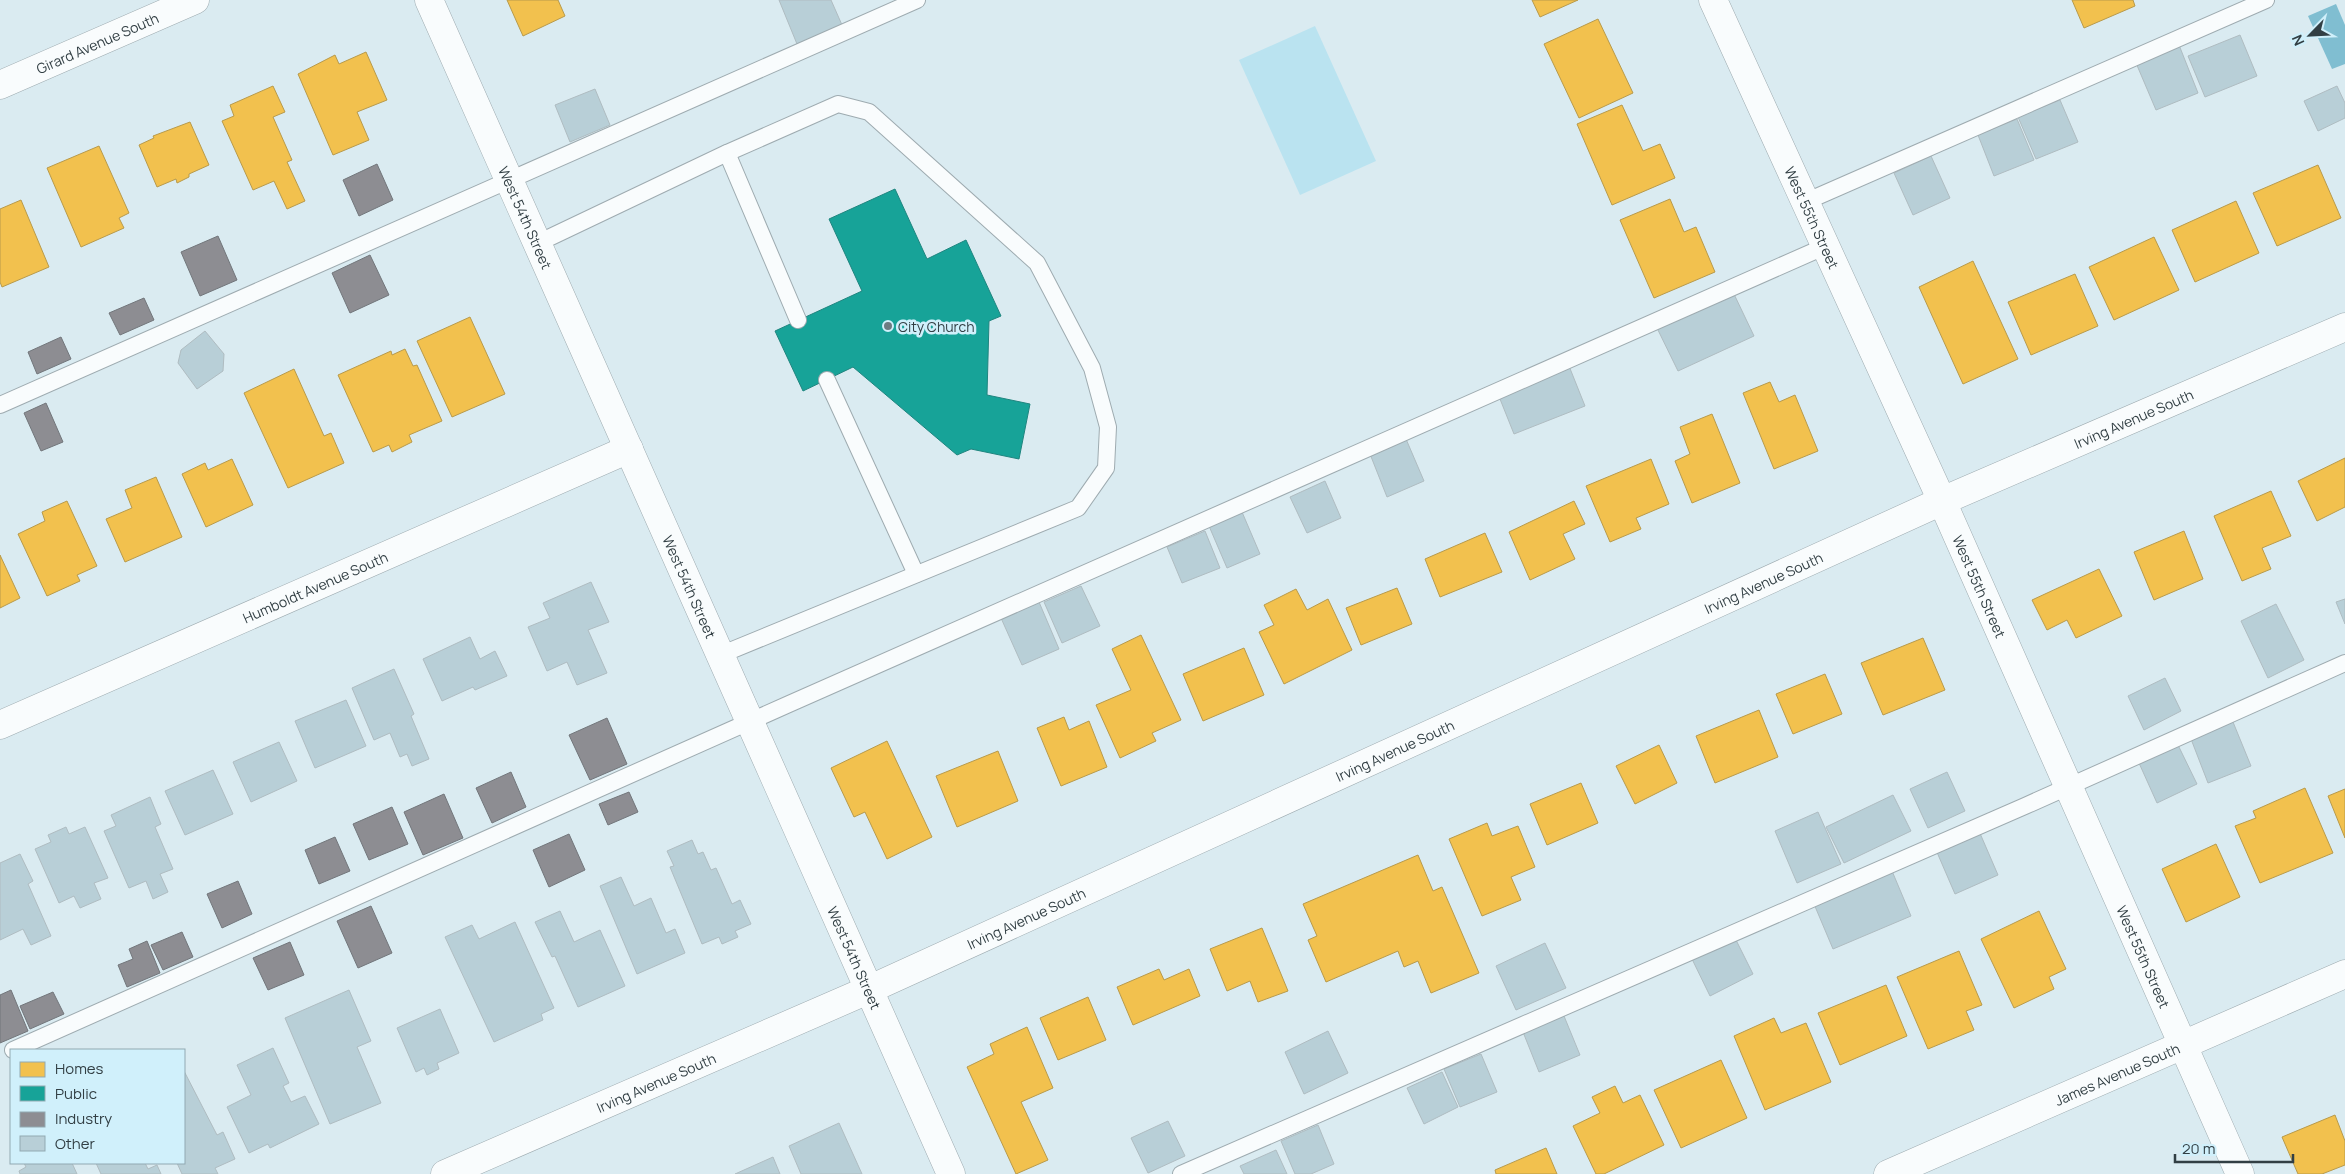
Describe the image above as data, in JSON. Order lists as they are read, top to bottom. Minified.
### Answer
{"streets":{"street":["Girard Avenue South","West 54th Street","West 55th Street","Irving Avenue South","Humboldt Avenue South","James Avenue South"]},"crossings":[["West 54th Street","Irving Avenue South"],["West 54th Street","Humboldt Avenue South"],["West 55th Street","Irving Avenue South"],["West 55th Street","James Avenue South"]],"places":["City Church"],"legend":["Homes","Public","Industry","Other"],"scale_bar":"20 m","north":"bottom left"}
